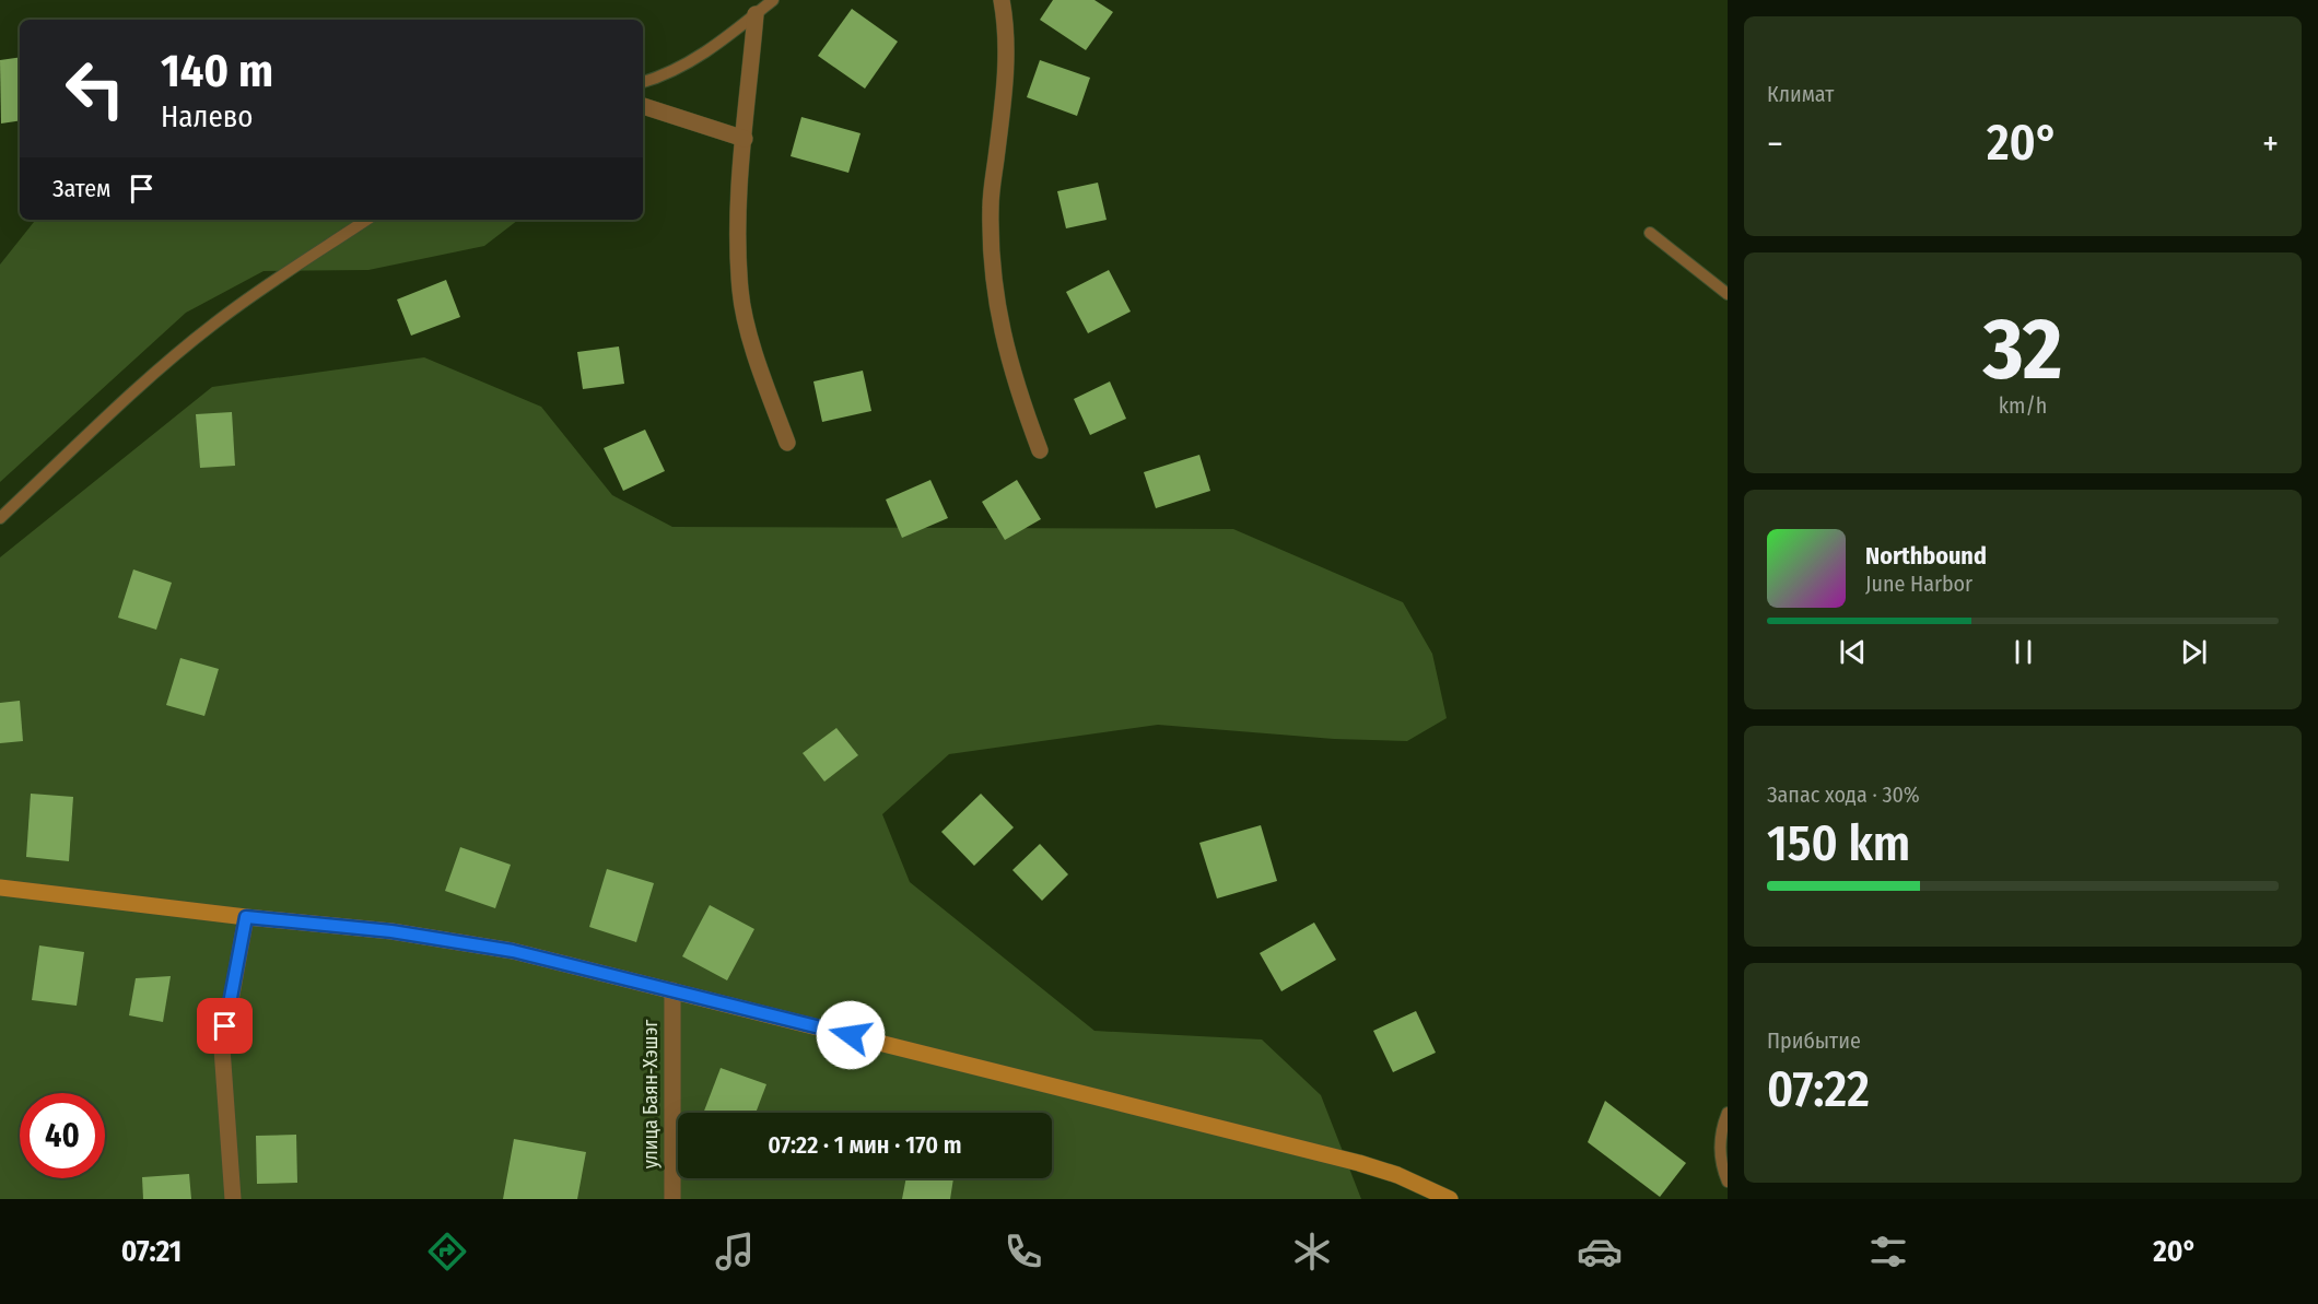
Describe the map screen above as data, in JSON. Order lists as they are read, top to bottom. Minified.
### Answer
{"streets":{"street":["улица Баян-Хэшэг"]},"page":{"tile":["Климат",["32","km/h"],["Запас хода · 30%","150 km"],["Прибытие","07:22"]],"turn":["140 m","Налево"],"heat":["−","20°","+"],"then":"Затем","song":["Northbound","June Harbor"],"limit":"40","trip":"07:22 · 1 мин · 170 m","tabs":["07:21","20°"]}}
